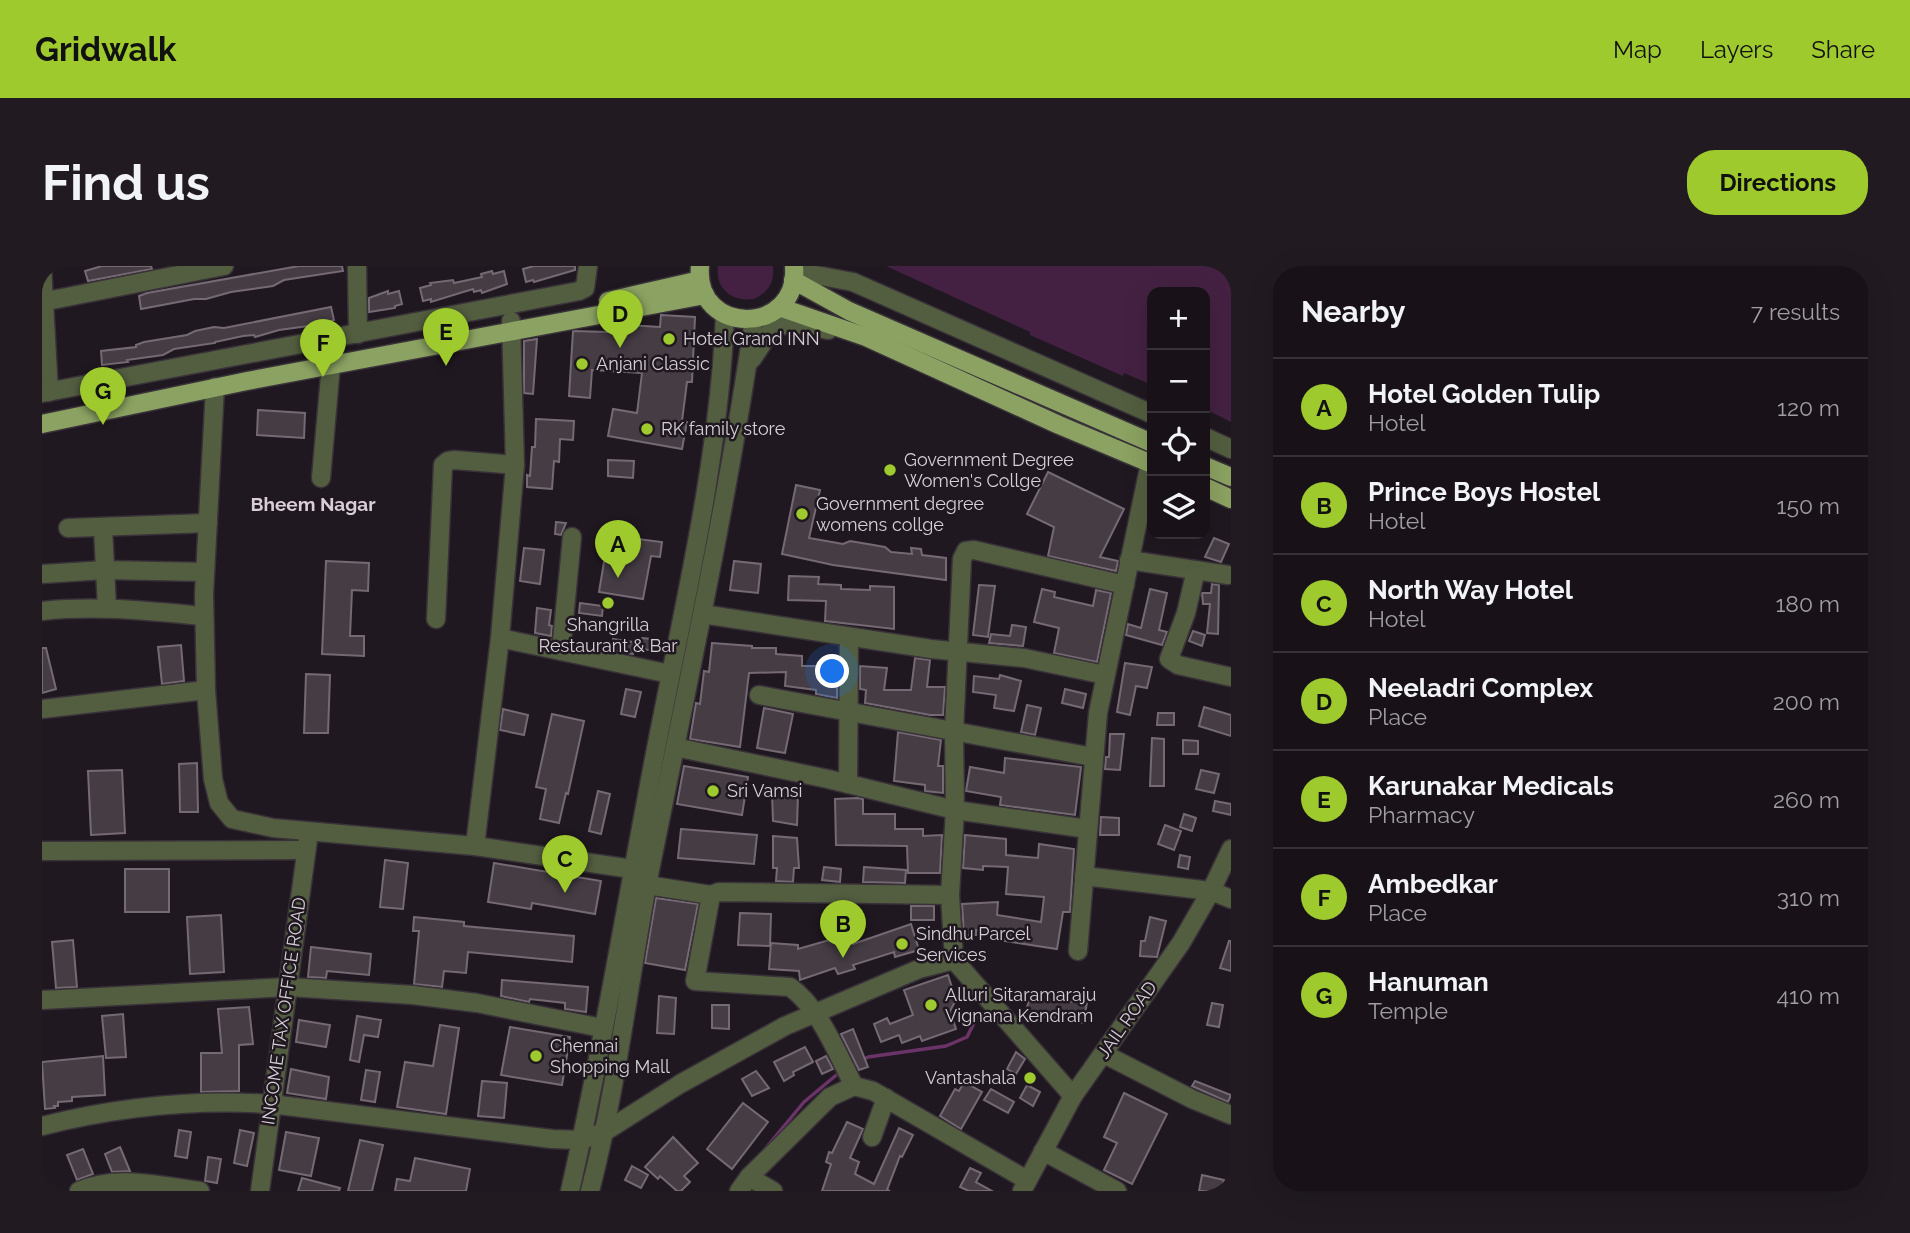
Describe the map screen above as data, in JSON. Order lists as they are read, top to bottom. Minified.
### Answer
{"streets":{"street":["INCOME TAX OFFICE ROAD","JAIL ROAD"]},"districts":["Bheem Nagar"],"places":["Hotel Grand INN","Anjani Classic","RK family store","Government Degree Women's Collge","Government degree womens collge","Shangrilla Restaurant & Bar","Sri Vamsi","Sindhu Parcel Services","Alluri Sitaramaraju Vignana Kendram","Chennai Shopping Mall","Vantashala"],"page":{"header":"Gridwalk","nav":["Map","Layers","Share"],"buttons":"Directions","title":"Find us","heading":["Nearby","7 results"],"map_buttons":["+","−"],"pins":["D","E","F","G","A","C","B"],"list":[{"mark":"A","name":"Hotel Golden Tulip","note":"Hotel","value":"120 m"},{"mark":"B","name":"Prince Boys Hostel","note":"Hotel","value":"150 m"},{"mark":"C","name":"North Way Hotel","note":"Hotel","value":"180 m"},{"mark":"D","name":"Neeladri Complex","note":"Place","value":"200 m"},{"mark":"E","name":"Karunakar Medicals","note":"Pharmacy","value":"260 m"},{"mark":"F","name":"Ambedkar","note":"Place","value":"310 m"},{"mark":"G","name":"Hanuman","note":"Temple","value":"410 m"}]}}
